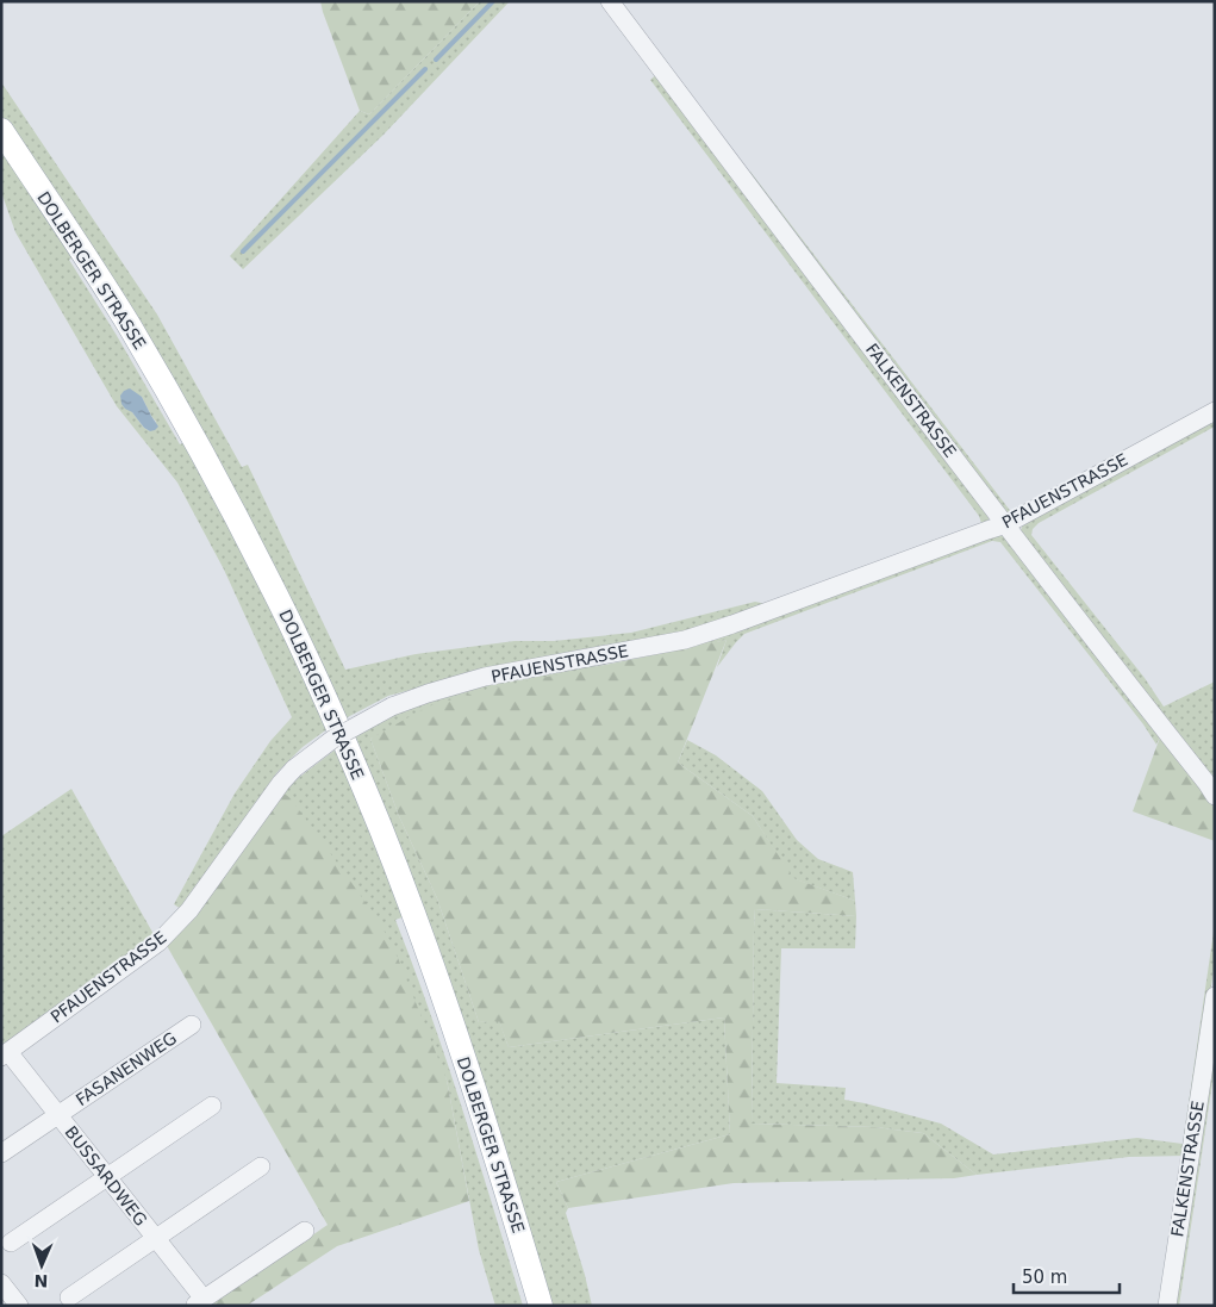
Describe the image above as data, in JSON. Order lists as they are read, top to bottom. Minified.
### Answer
{"streets":{"main road":["DOLBERGER STRASSE"],"street":["FALKENSTRASSE","PFAUENSTRASSE","FASANENWEG","BUSSARDWEG"]},"crossings":[["FALKENSTRASSE","PFAUENSTRASSE"],["PFAUENSTRASSE","BUSSARDWEG"],["FASANENWEG","BUSSARDWEG"]],"scale_bar":"50 m","north":"bottom"}
